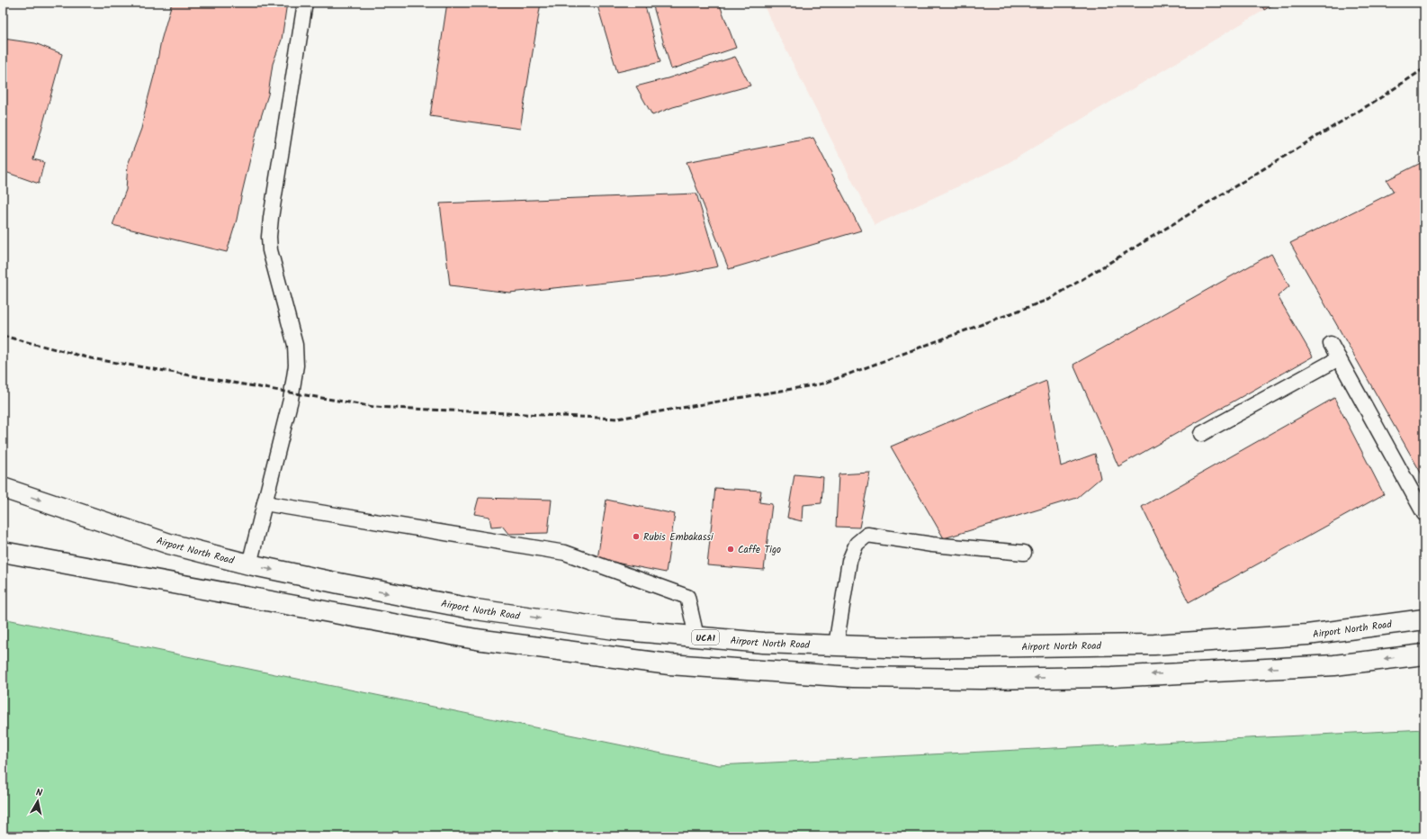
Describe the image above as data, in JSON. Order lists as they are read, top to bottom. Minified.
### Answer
{"streets":{"main road":["Airport North Road","UCA1"]},"places":["Rubis Embakassi","Caffe Tigo"],"north":"top"}
